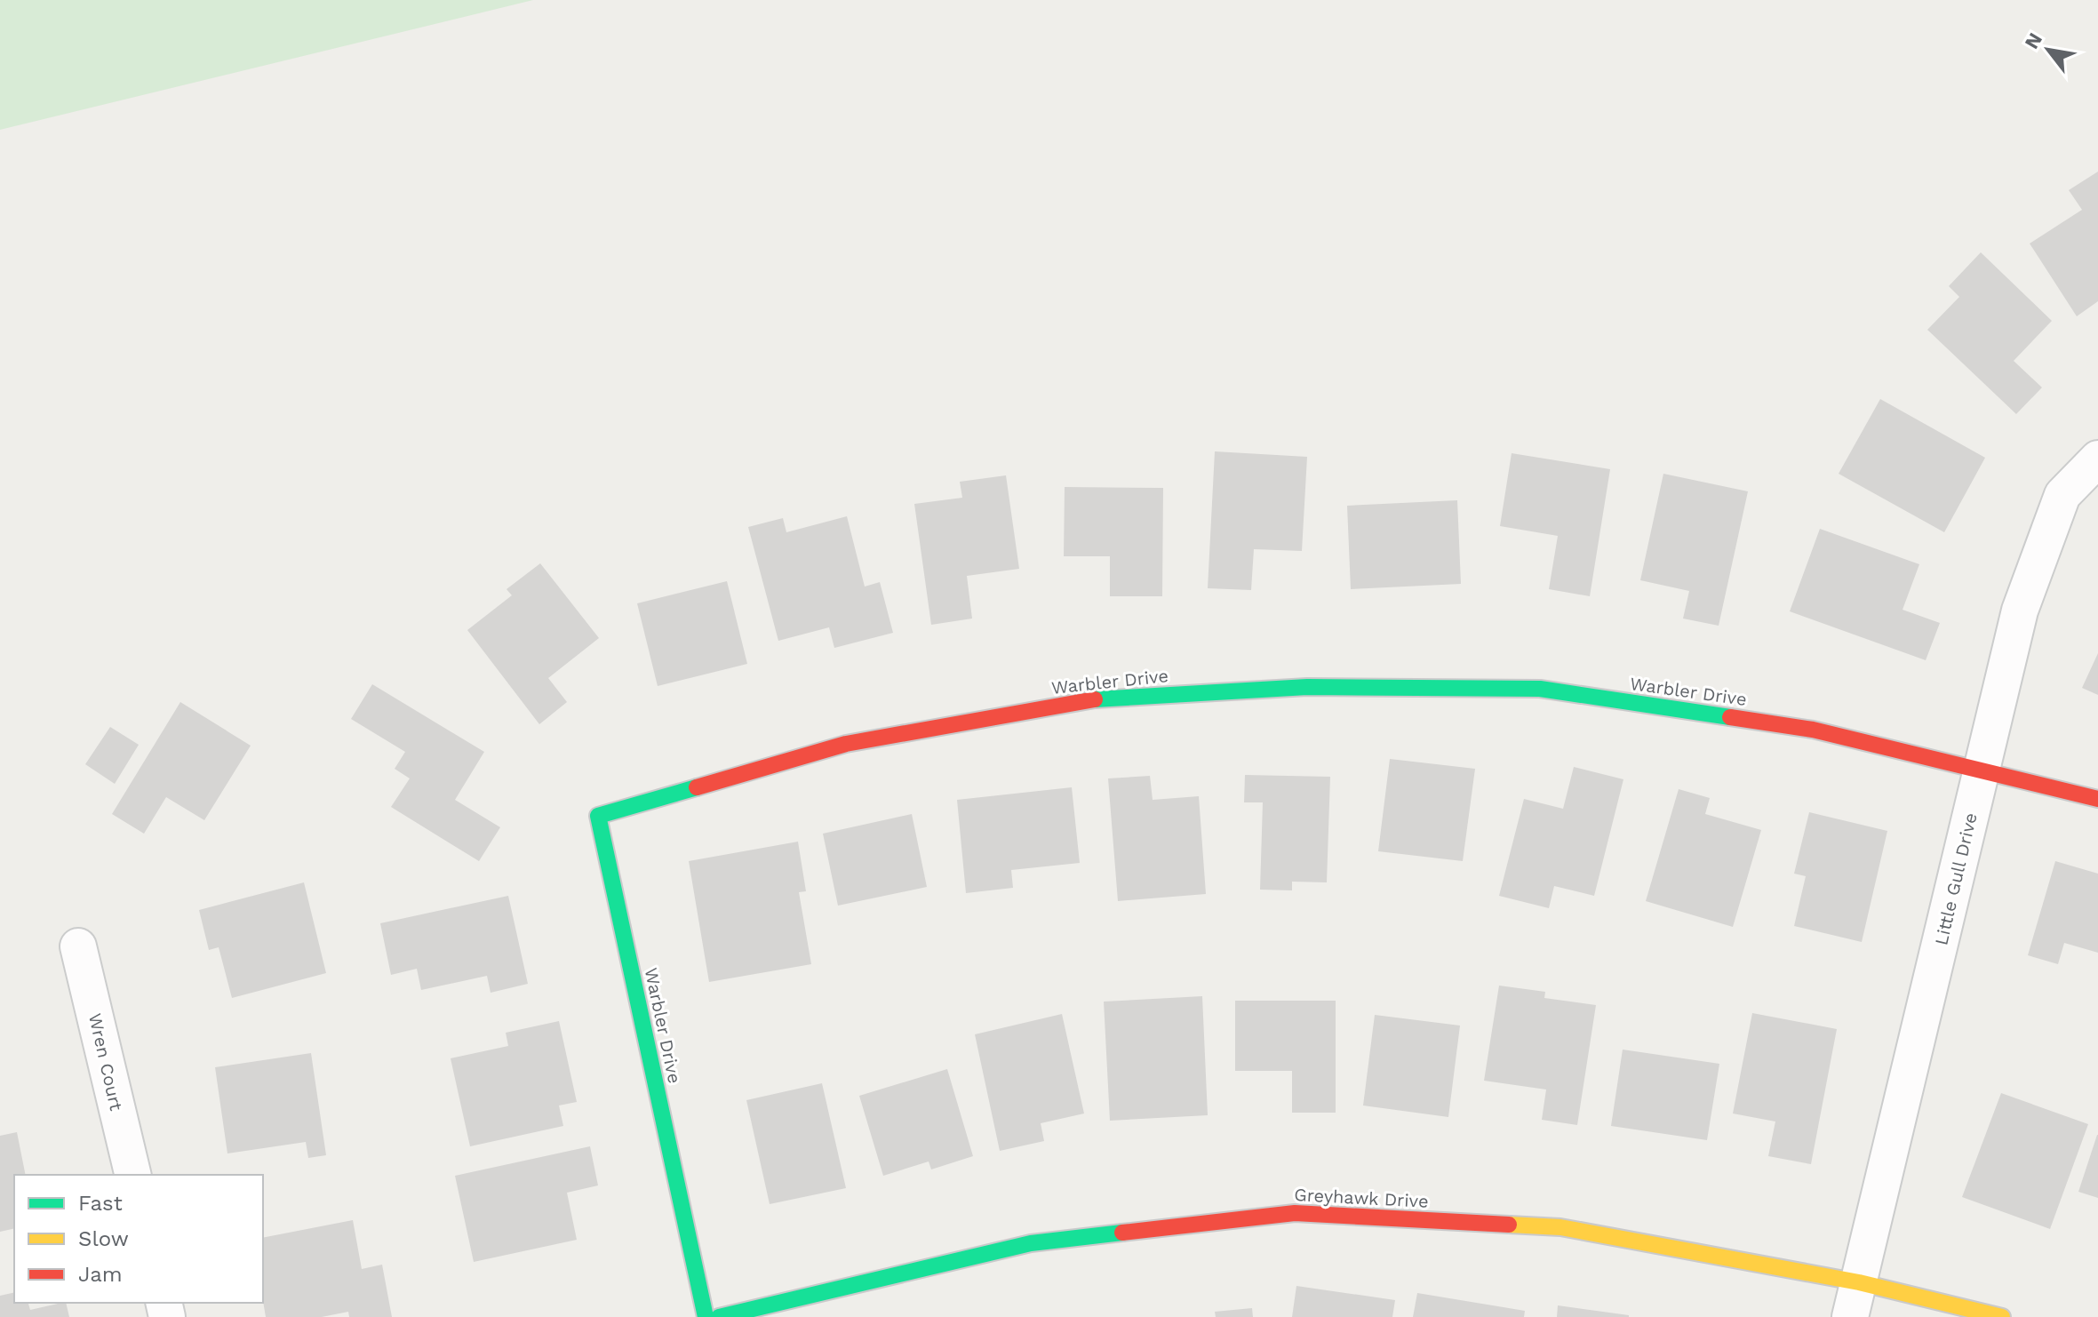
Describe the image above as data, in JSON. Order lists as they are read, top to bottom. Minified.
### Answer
{"streets":{"street":["Warbler Drive","Little Gull Drive","Wren Court","Greyhawk Drive"]},"crossings":[["Warbler Drive","Little Gull Drive"],["Little Gull Drive","Greyhawk Drive"]],"legend":["Fast","Slow","Jam"],"north":"top left"}
